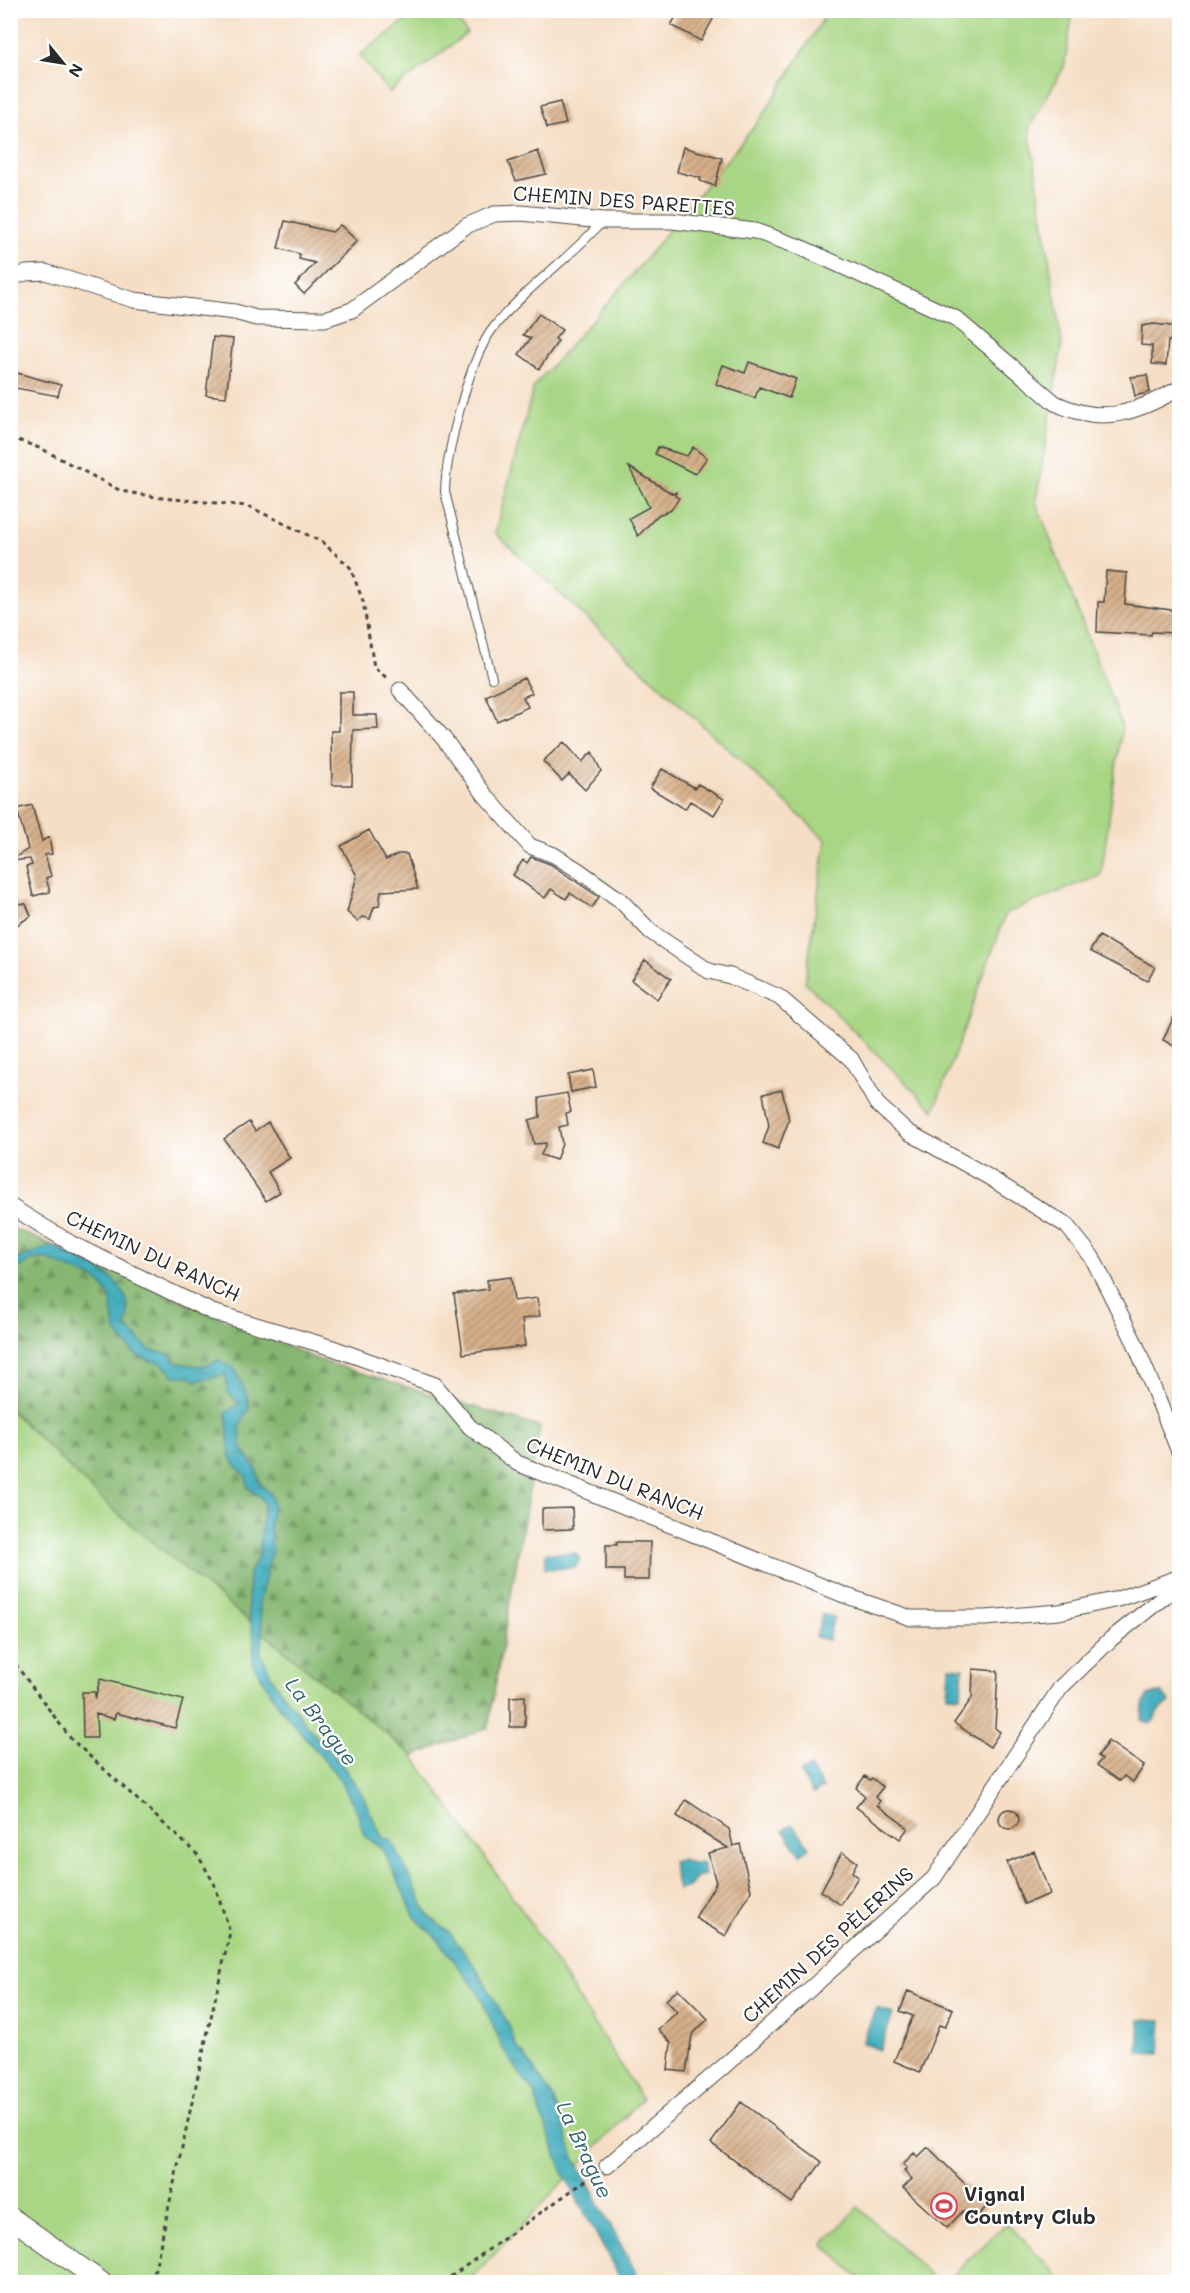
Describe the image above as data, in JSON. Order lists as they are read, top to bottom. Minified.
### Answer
{"streets":{"street":["CHEMIN DES PARETTES","CHEMIN DU RANCH","CHEMIN DES PÈLERINS"]},"crossings":[["CHEMIN DU RANCH","CHEMIN DES PÈLERINS"]],"water":["La Brague"],"places":{"sports":["Vignal Country Club"]},"north":"bottom right"}
